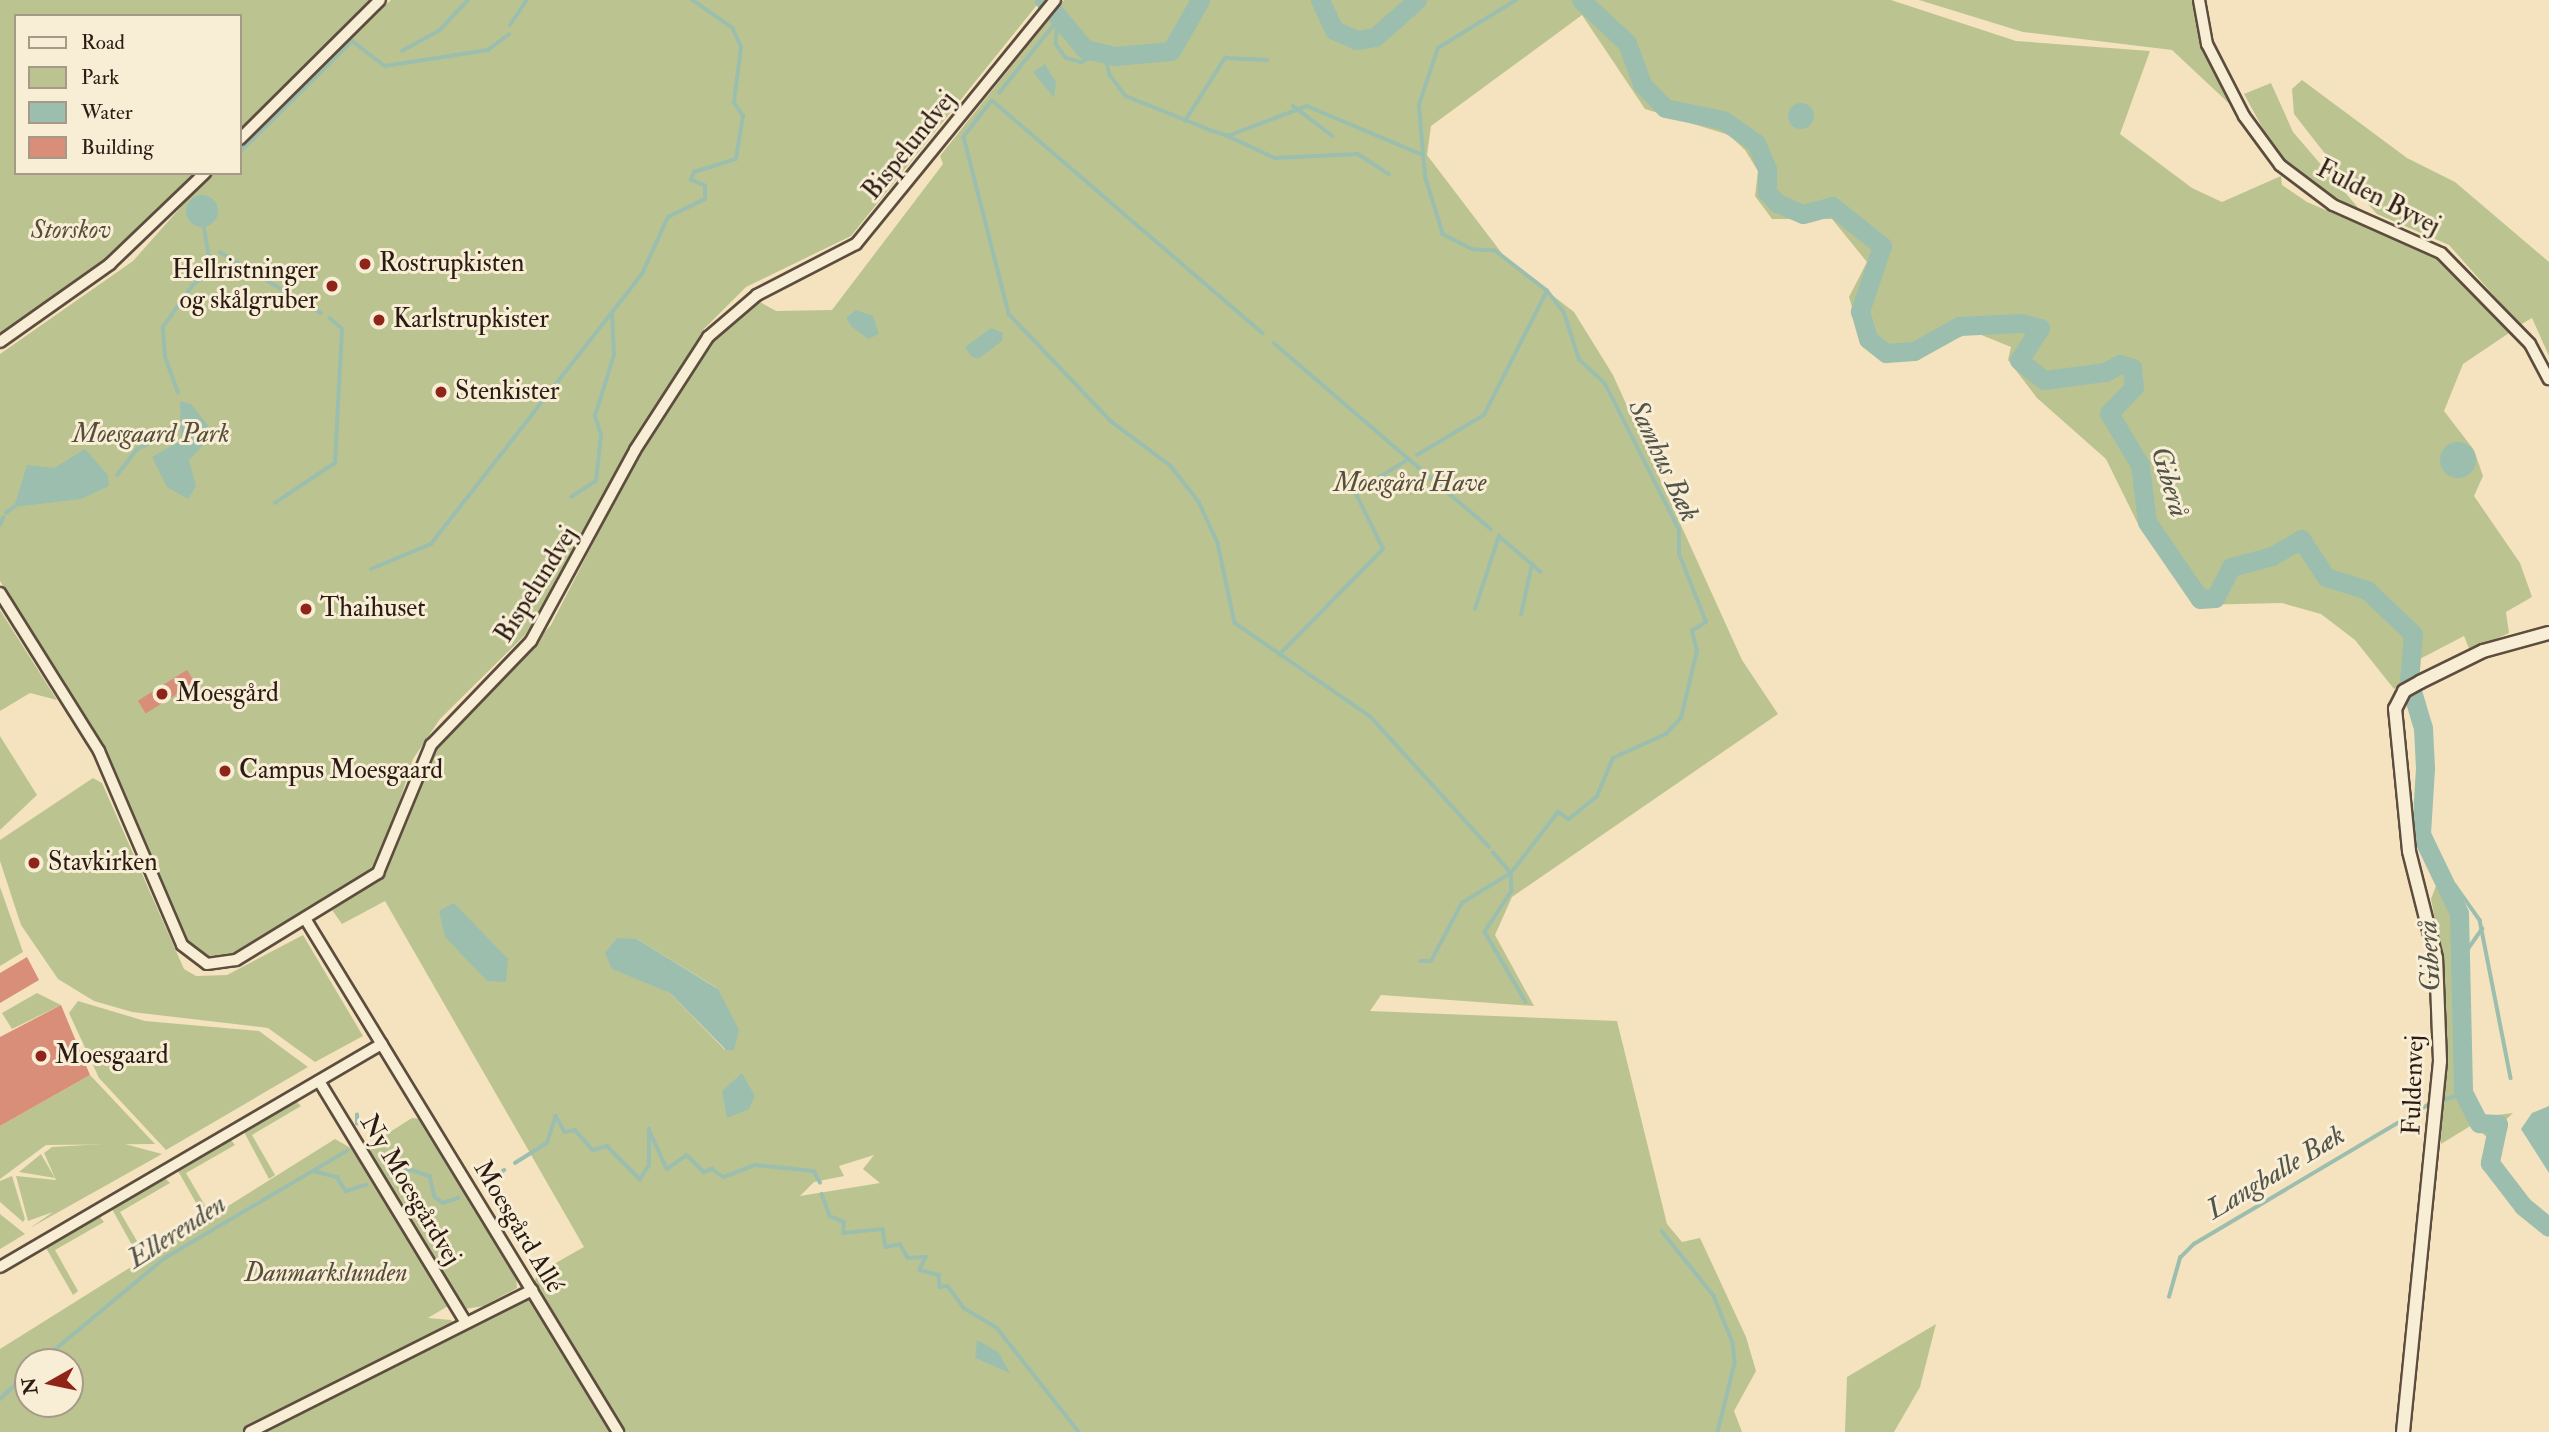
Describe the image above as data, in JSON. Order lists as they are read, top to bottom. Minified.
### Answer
{"streets":{"street":["Bispelundvej","Fulden Byvej","Fuldenvej","Ny Moesgårdvej","Moesgård Allé"]},"crossings":[["Bispelundvej","Moesgård Allé"]],"water":["Samhus Bæk","Giberå","Langballe Bæk","Ellerenden"],"parks":["Storskov","Moesgaard Park","Moesgård Have","Danmarkslunden"],"places":["Rostrupkisten","Hellristninger og skålgruber","Karlstrupkister","Stenkister","Thaihuset","Moesgård","Campus Moesgaard","Stavkirken","Moesgaard"],"legend":["Road","Park","Water","Building"],"north":"left"}
